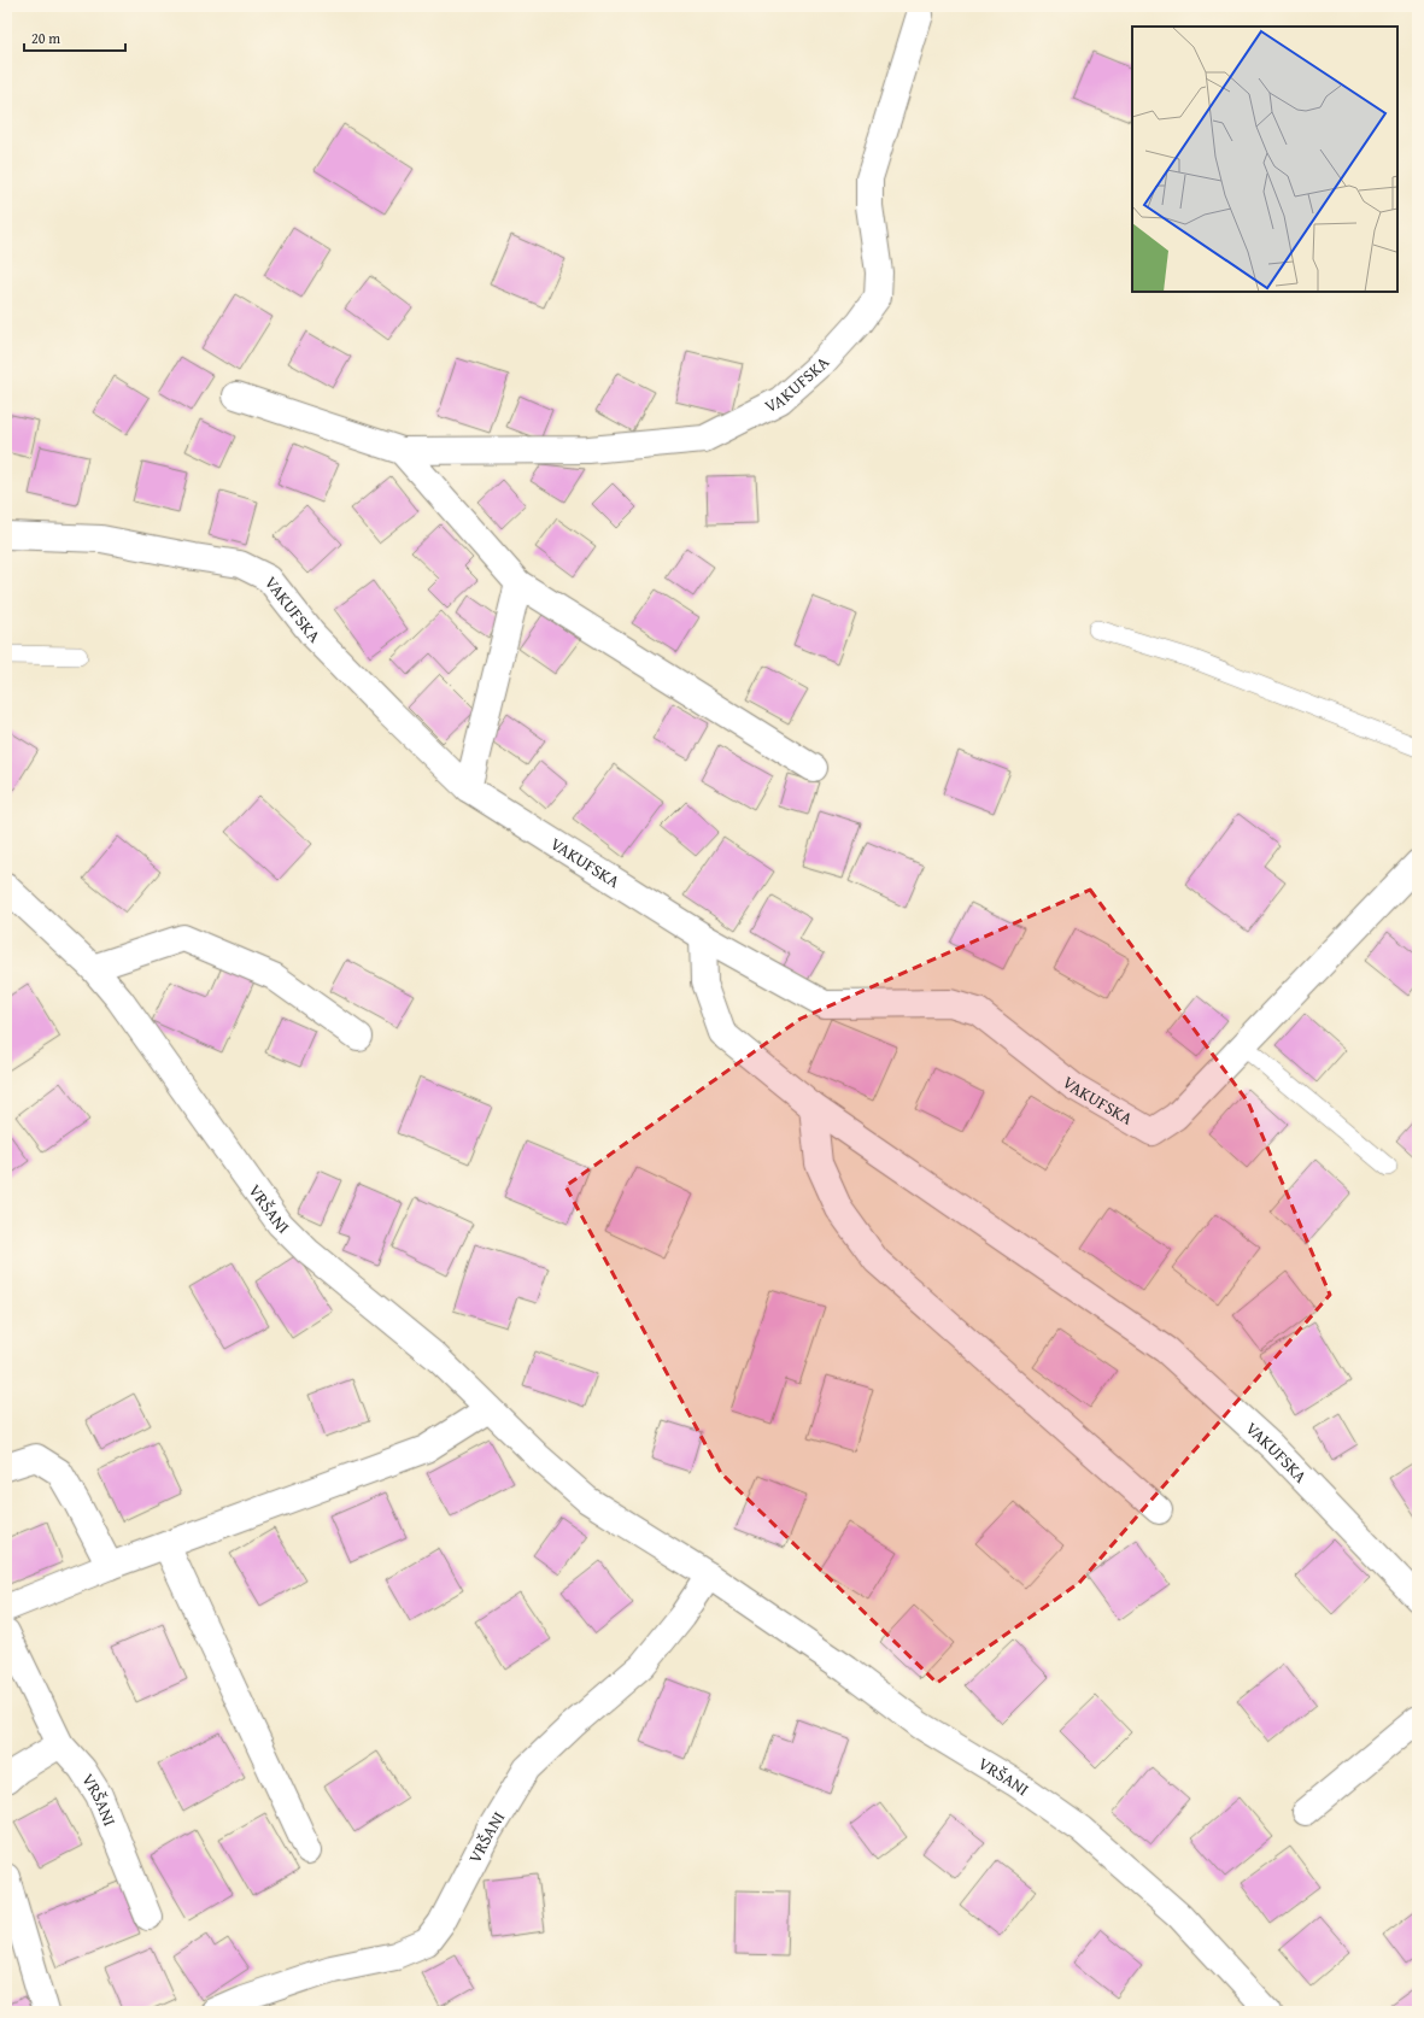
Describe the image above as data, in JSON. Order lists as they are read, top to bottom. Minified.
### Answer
{"streets":{"street":["VAKUFSKA","VRŠANI"]},"scale_bar":"20 m"}
